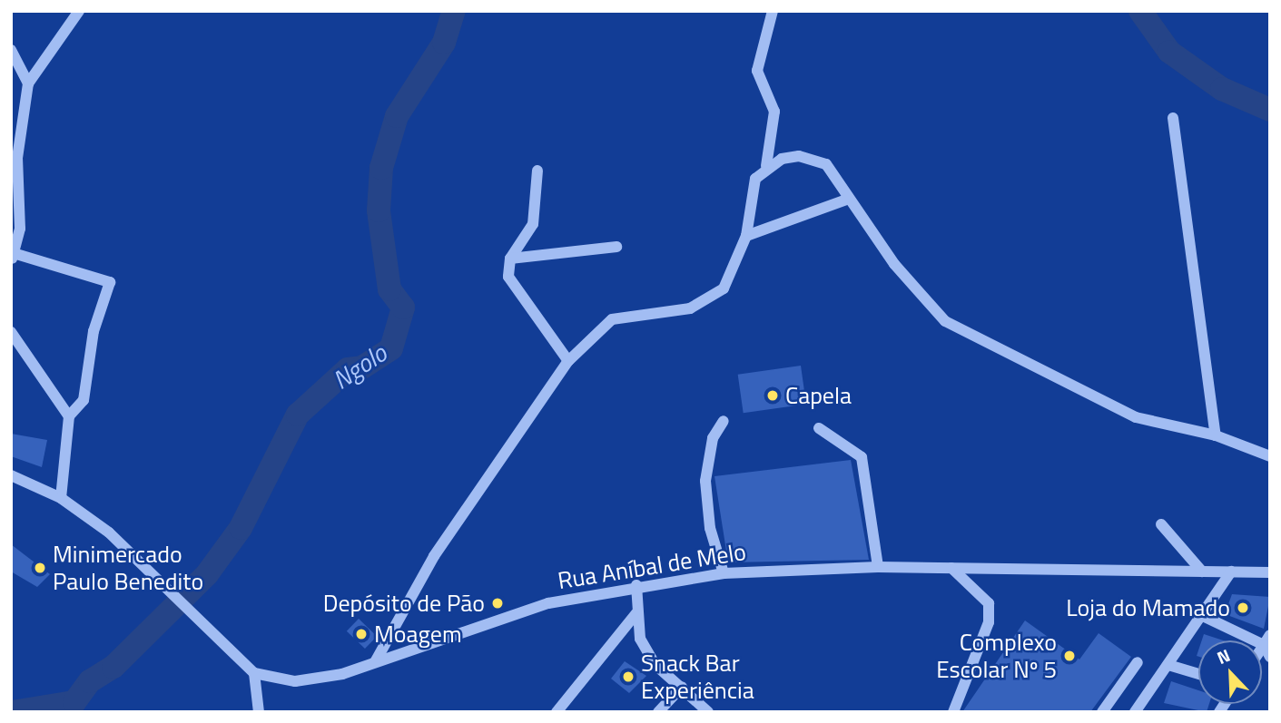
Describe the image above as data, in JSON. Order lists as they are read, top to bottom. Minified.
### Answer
{"streets":{"street":["Rua Aníbal de Melo"]},"water":["Ngolo"],"places":["Capela","Minimercado Paulo Benedito","Depósito de Pão","Loja do Mamado","Moagem","Complexo Escolar Nº 5","Snack Bar Experiência"],"north":"top left"}
